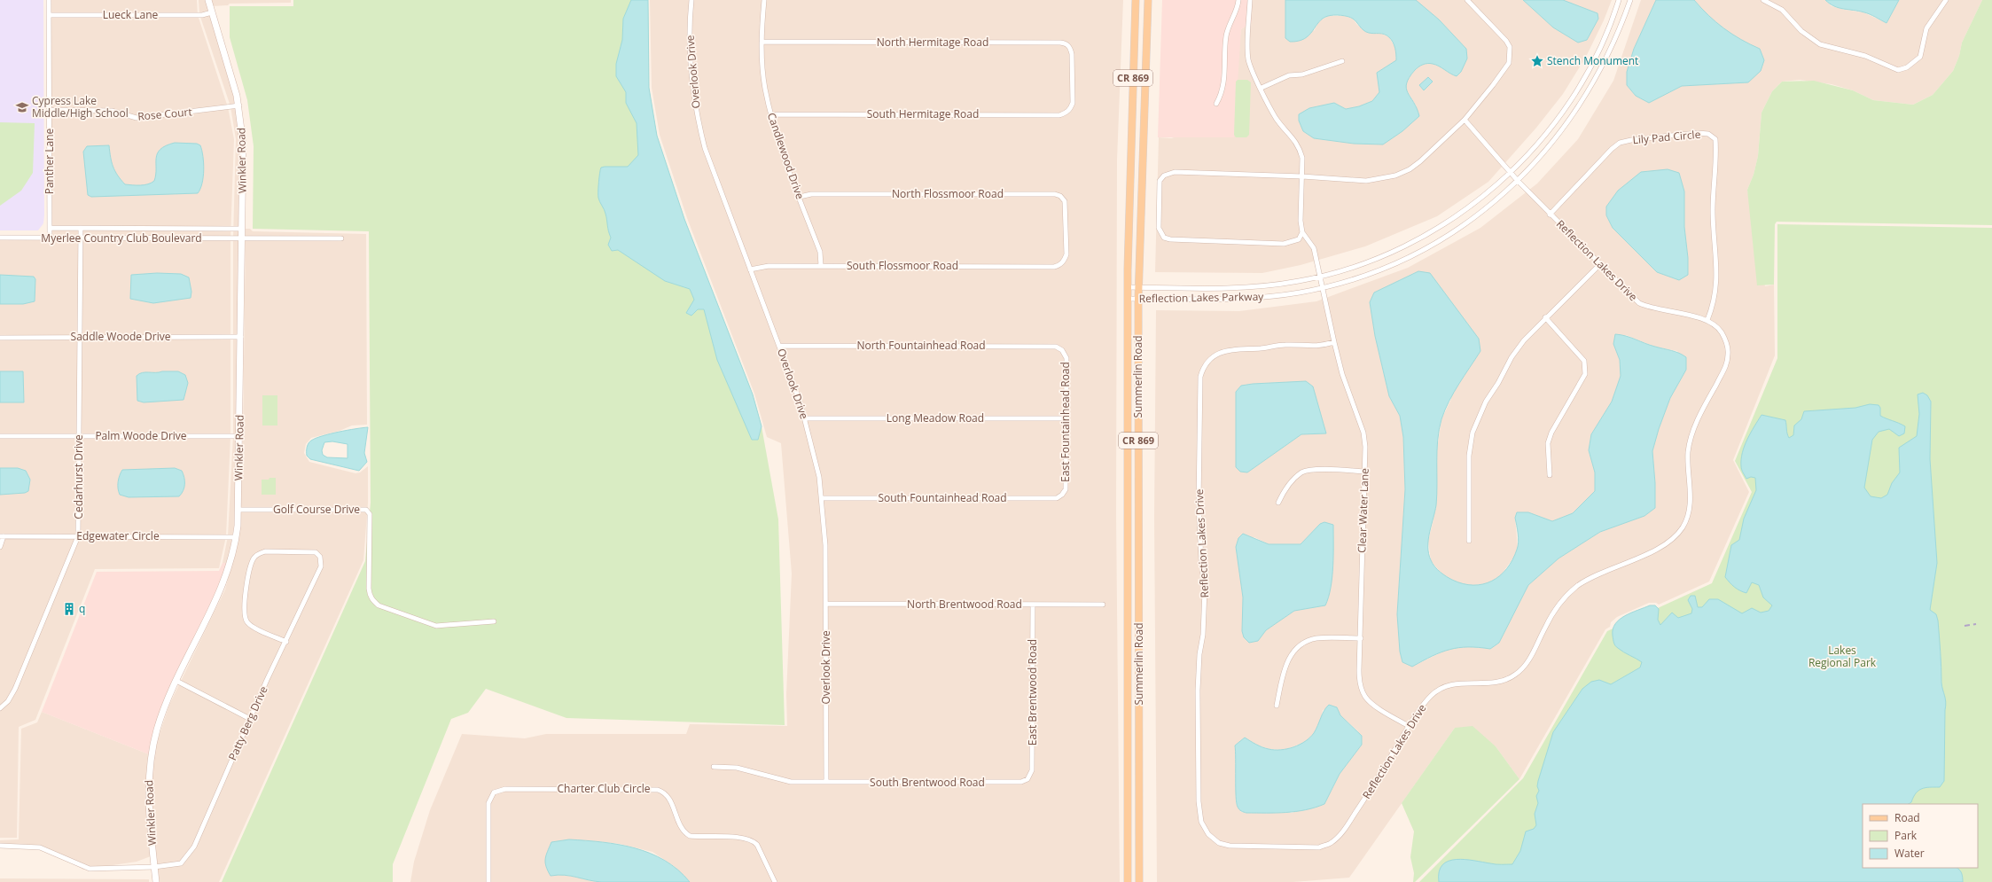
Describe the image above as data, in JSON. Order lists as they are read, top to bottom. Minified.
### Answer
{"streets":{"main road":["CR 869","Summerlin Road"],"street":["Lueck Lane","North Hermitage Road","Overlook Drive","Rose Court","South Hermitage Road","Lily Pad Circle","Candlewood Drive","Winkler Road","Panther Lane","North Flossmoor Road","Myerlee Country Club Boulevard","Reflection Lakes Drive","South Flossmoor Road","Reflection Lakes Parkway","Saddle Woode Drive","North Fountainhead Road","Long Meadow Road","East Fountainhead Road","Palm Woode Drive","Cedarhurst Drive","South Fountainhead Road","Golf Course Drive","Clear Water Lane","Edgewater Circle","North Brentwood Road","East Brentwood Road","Patty Berg Drive","South Brentwood Road","Charter Club Circle"]},"crossings":[["Lueck Lane","Winkler Road"],["Lueck Lane","Panther Lane"],["North Hermitage Road","South Hermitage Road"],["North Hermitage Road","Candlewood Drive"],["Overlook Drive","South Flossmoor Road"],["Overlook Drive","North Fountainhead Road"],["Overlook Drive","Long Meadow Road"],["Overlook Drive","South Fountainhead Road"],["Overlook Drive","North Brentwood Road"],["Overlook Drive","South Brentwood Road"],["Rose Court","Winkler Road"],["Rose Court","Panther Lane"],["South Hermitage Road","Candlewood Drive"],["Lily Pad Circle","Reflection Lakes Drive"],["Candlewood Drive","North Flossmoor Road"],["Candlewood Drive","South Flossmoor Road"],["Winkler Road","Myerlee Country Club Boulevard"],["Winkler Road","Saddle Woode Drive"],["Winkler Road","Palm Woode Drive"],["Winkler Road","Golf Course Drive"],["Winkler Road","Edgewater Circle"],["Winkler Road","Patty Berg Drive"],["Panther Lane","Myerlee Country Club Boulevard"],["North Flossmoor Road","South Flossmoor Road"],["Myerlee Country Club Boulevard","Cedarhurst Drive"],["Reflection Lakes Drive","Reflection Lakes Parkway"],["Reflection Lakes Drive","Clear Water Lane"],["Reflection Lakes Parkway","Summerlin Road"],["Reflection Lakes Parkway","Clear Water Lane"],["Saddle Woode Drive","Cedarhurst Drive"],["North Fountainhead Road","East Fountainhead Road"],["Long Meadow Road","East Fountainhead Road"],["East Fountainhead Road","South Fountainhead Road"],["Palm Woode Drive","Cedarhurst Drive"],["Cedarhurst Drive","Edgewater Circle"],["North Brentwood Road","East Brentwood Road"],["East Brentwood Road","South Brentwood Road"]],"parks":["Lakes Regional Park"],"places":{"place":["Stench Monument"],"school or university":["Cypress Lake Middle/High School"],"building":["q"]},"legend":["Road","Park","Water"]}
